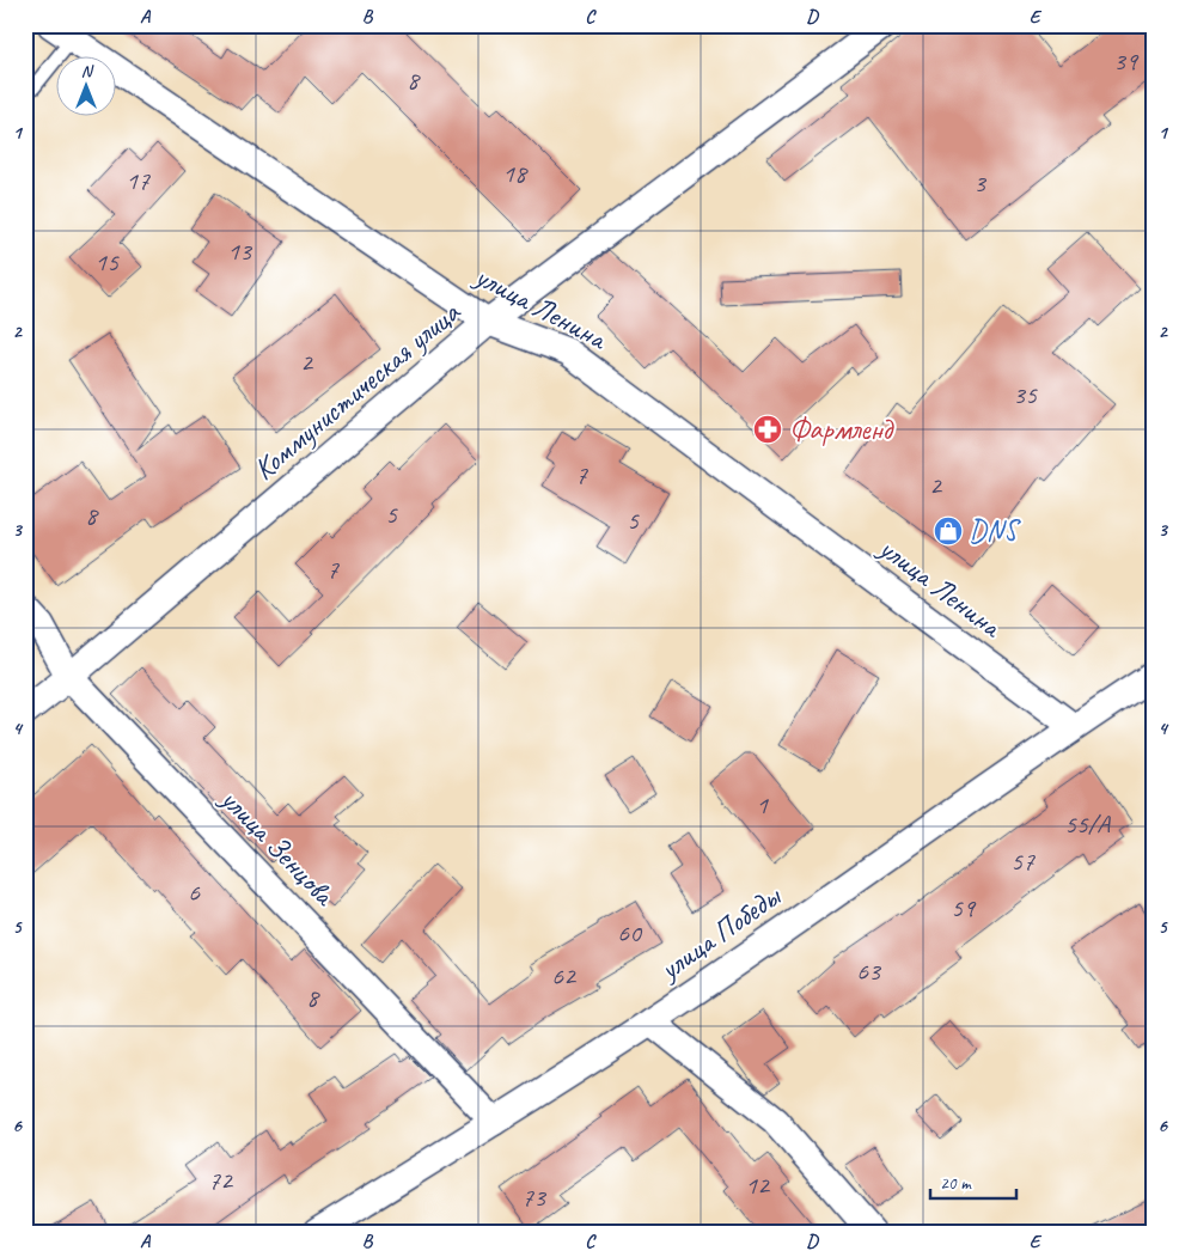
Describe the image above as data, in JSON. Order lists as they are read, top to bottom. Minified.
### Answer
{"streets":{"street":["улица Ленина","Коммунистическая улица","улица Зенцова","улица Победы"]},"crossings":[["улица Ленина","Коммунистическая улица"],["улица Ленина","улица Победы"],["Коммунистическая улица","улица Зенцова"],["улица Зенцова","улица Победы"]],"places":{"pharmacy":["Фармленд"],"shop":["DNS"]},"house_numbers":["39","8","18","17","3","13","15","2","35","7","2","5","8","5","7","1","55/А","57","6","59","60","63","62","8","72","12","73"],"scale_bar":"20 m","north":"top","grid":{"columns":["A","B","C","D","E"],"rows":["1","2","3","4","5","6"]}}
